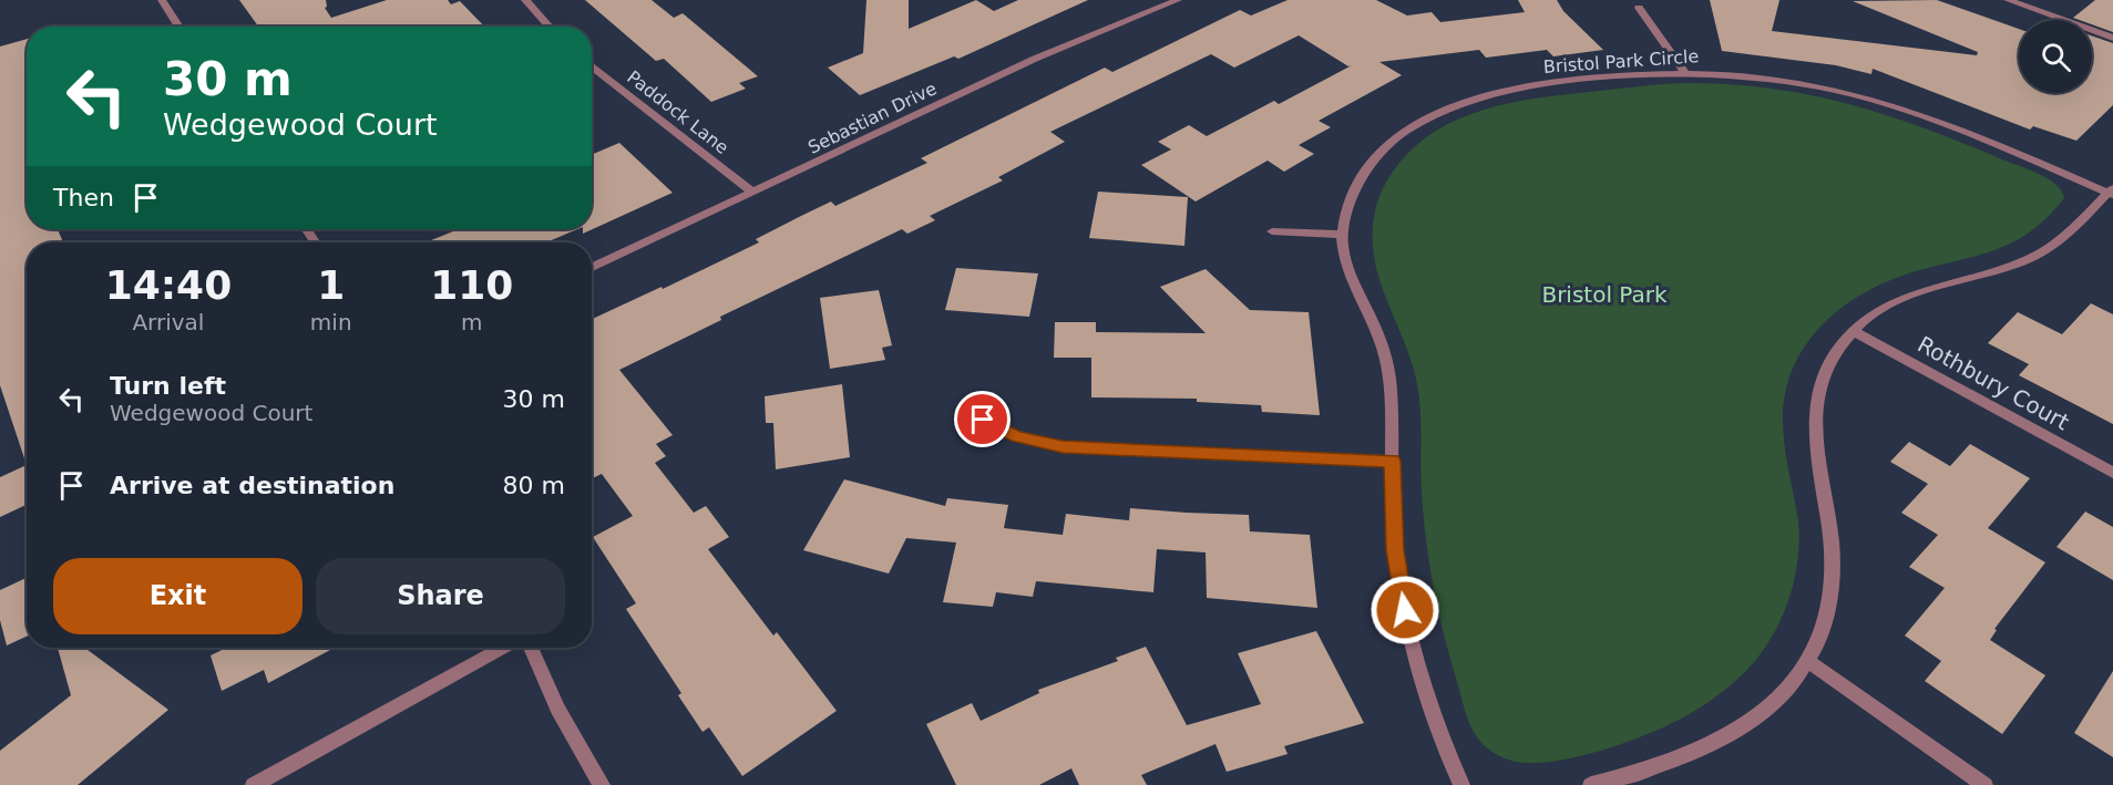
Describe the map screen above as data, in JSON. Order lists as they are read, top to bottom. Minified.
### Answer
{"streets":{"street":["Bristol Park Circle","Paddock Lane","Sebastian Drive","Rothbury Court"]},"crossings":[["Paddock Lane","Sebastian Drive"]],"parks":["Bristol Park"],"page":{"turn":["30 m","Wedgewood Court"],"then":"Then","eta":["14:40","Arrival","1","min","110","m"],"list":[{"name":"Turn left","note":"Wedgewood Court","value":"30 m"},{"name":"Arrive at destination","value":"80 m"}],"buttons":["Exit","Share"]}}
